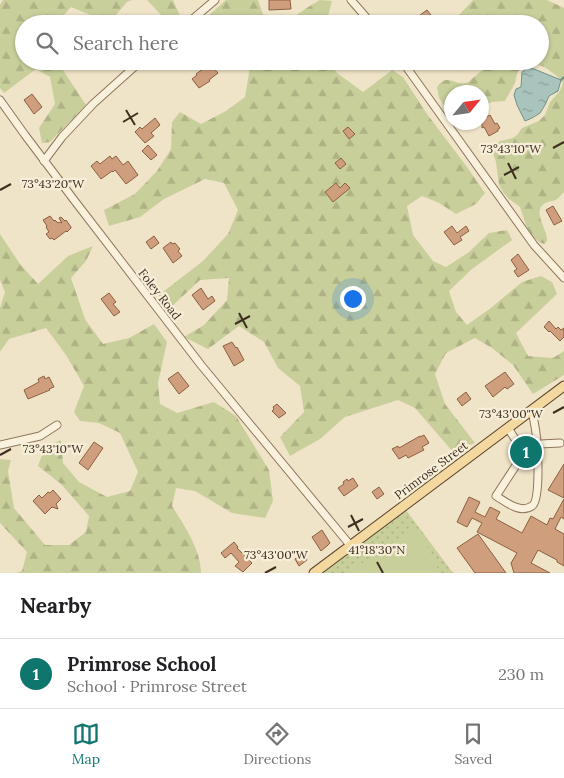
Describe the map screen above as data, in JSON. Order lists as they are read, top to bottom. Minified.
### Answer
{"streets":{"main road":["Primrose Street"],"street":["Foley Road"]},"crossings":[["Foley Road","Primrose Street"]],"north":"top right","page":{"search":"Search here","pins":"1","heading":"Nearby","list":[{"mark":"1","name":"Primrose School","note":"School · Primrose Street","value":"230 m"}],"nav":["Map","Directions","Saved"]},"coordinates":["73°43'10\"W","73°43'20\"W","73°43'00\"W","41°18'30\"N"]}
